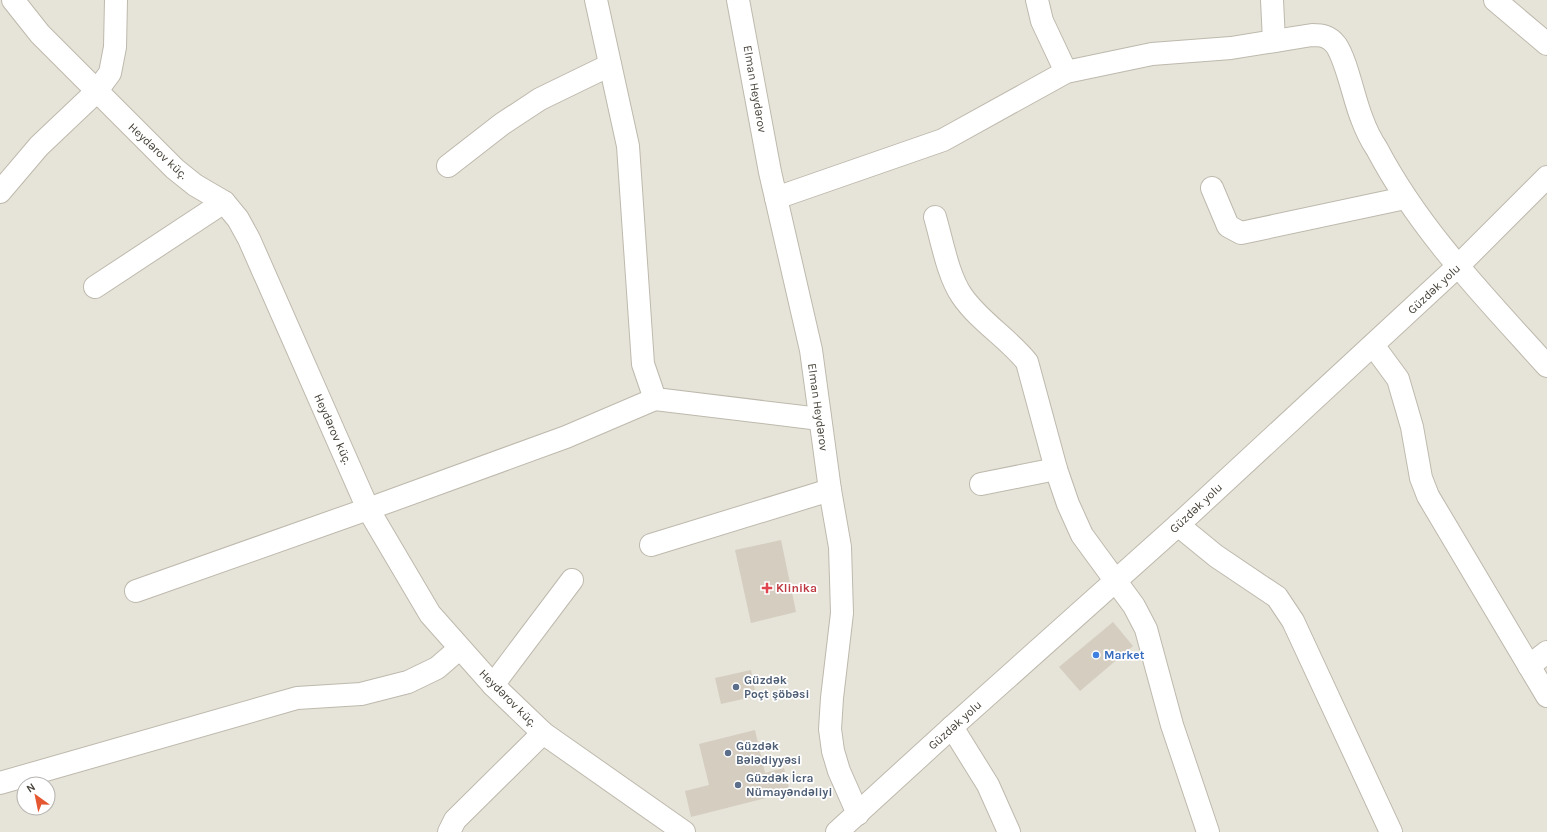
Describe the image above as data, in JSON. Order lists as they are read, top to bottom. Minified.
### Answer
{"streets":{"street":["Elman Heydərov","Heydərov küç.","Güzdək yolu"]},"crossings":[["Elman Heydərov","Güzdək yolu"]],"places":{"health":["Klinika"],"other":["Market","Güzdək Poçt şöbəsi","Güzdək Bələdiyyəsi","Güzdək İcra Nümayəndəliyi"]},"north":"top left"}
